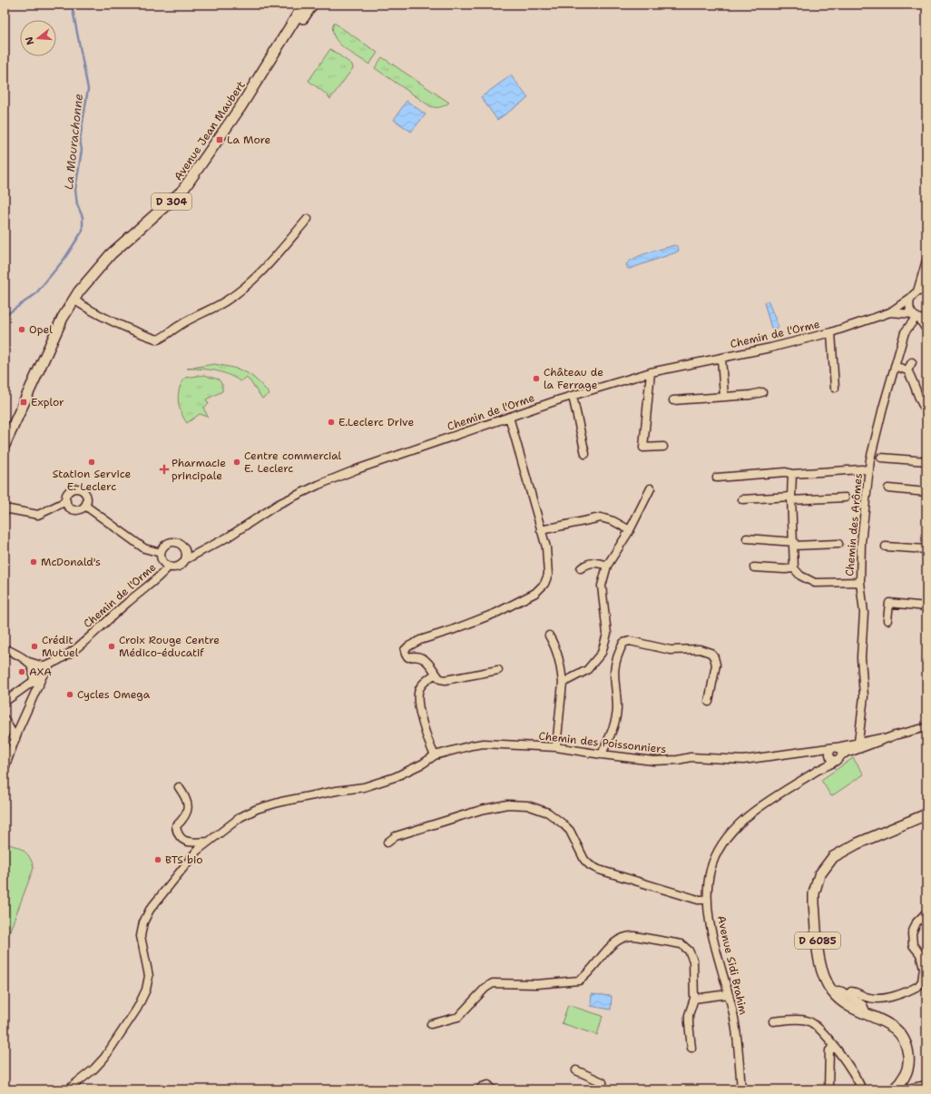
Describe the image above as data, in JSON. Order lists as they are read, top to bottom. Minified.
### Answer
{"streets":{"main road":["Avenue Jean Maubert","D 304","D 6085"],"street":["Chemin de l'Orme","Chemin des Arômes","Chemin des Poissonniers","Avenue Sidi Brahim"]},"crossings":[["Chemin de l'Orme","Chemin des Arômes"],["Chemin des Poissonniers","Avenue Sidi Brahim"]],"water":["La Mourachonne"],"places":{"transit":["La More","Explor"],"other":["Opel","Château de la Ferrage","E.Leclerc Drive","Station Service E. Leclerc","Centre commercial E. Leclerc","McDonald's","Crédit Mutuel","Croix Rouge Centre Médico-éducatif","AXA","Cycles Omega","BTS bio"],"health":["Pharmacie principale"]},"north":"left"}
